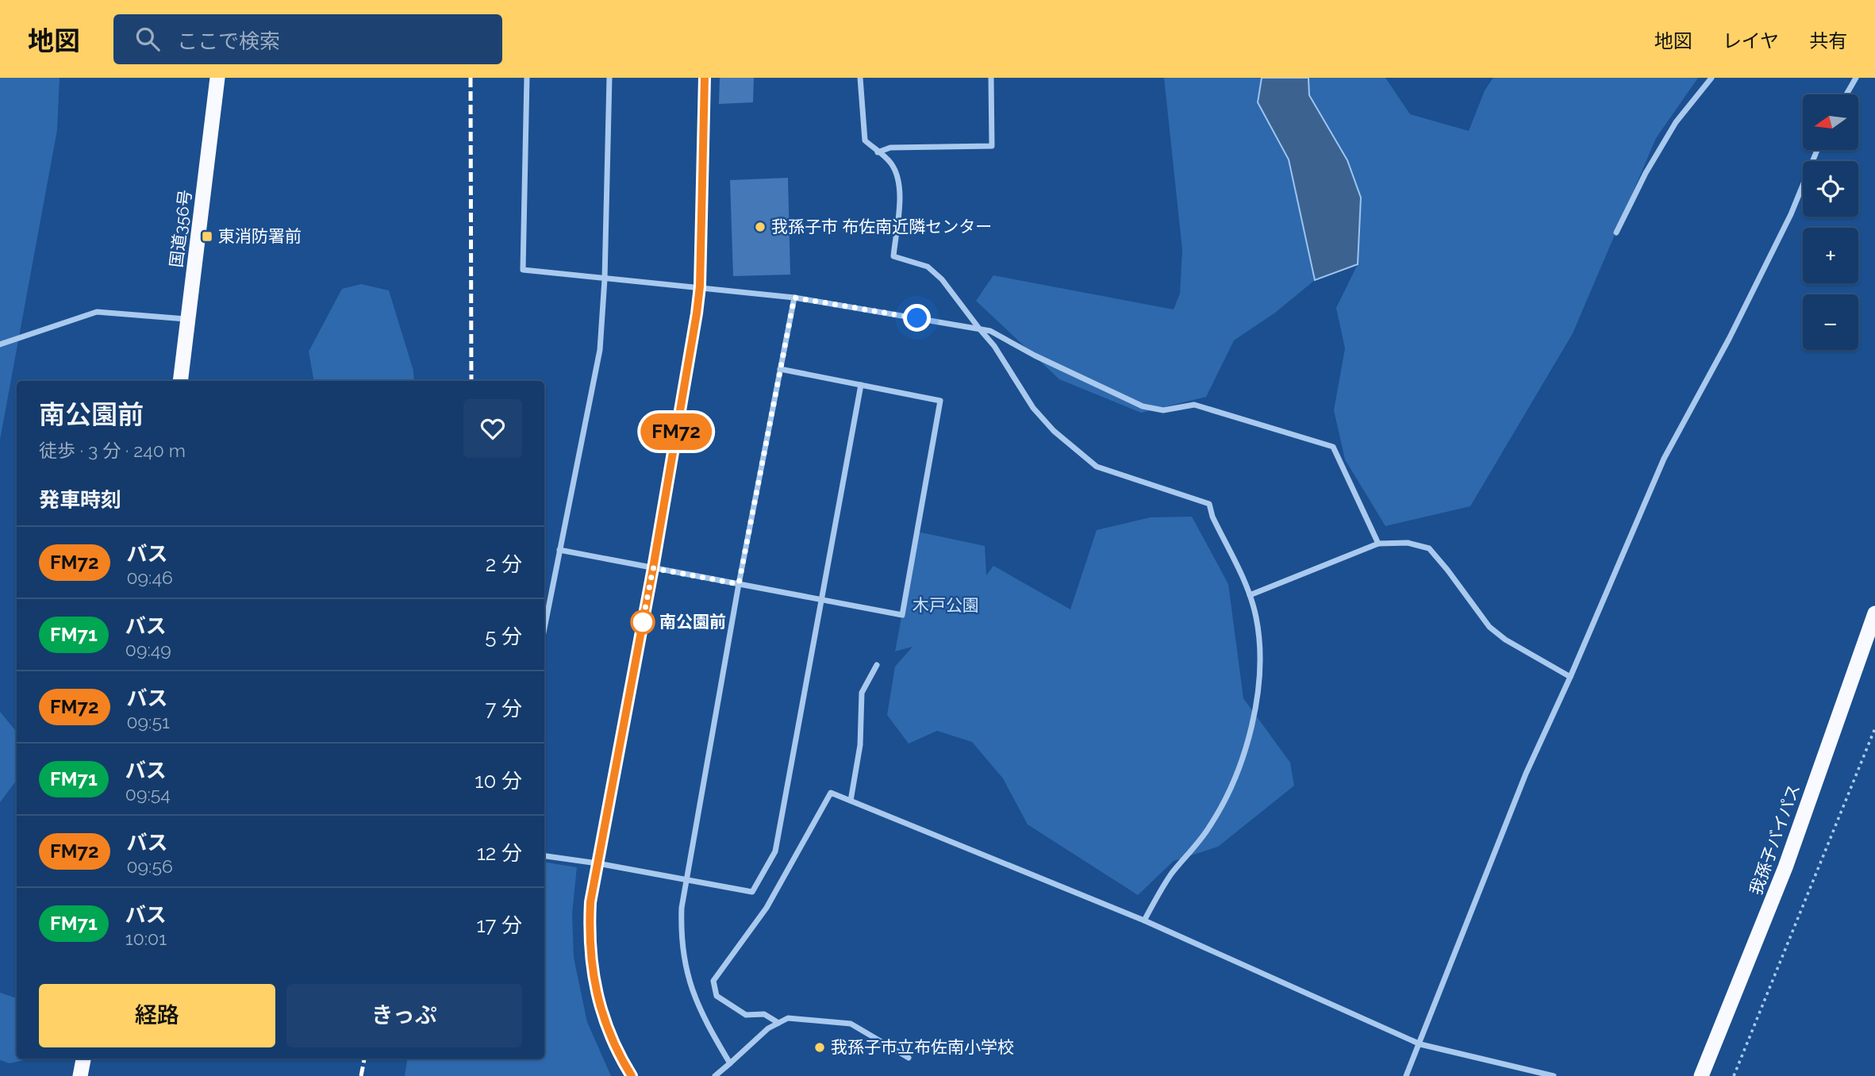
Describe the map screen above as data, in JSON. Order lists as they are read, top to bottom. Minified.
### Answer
{"streets":{"highway":["国道356号","我孫子バイパス"]},"parks":["木戸公園"],"places":{"other":["我孫子市 布佐南近隣センター","南公園前","我孫子市立布佐南小学校"],"transit":["東消防署前"]},"lines":["bus line FM72"],"north":"left","page":{"header":"地図","search":"ここで検索","nav":["地図","レイヤ","共有"],"on_map":"FM72","map_buttons":["+","−"],"heading":[["南公園前","徒歩 · 3 分 · 240 m"],"発車時刻"],"list":[{"mark":"FM72","name":"バス","note":"09:46","value":"2 分"},{"mark":"FM71","name":"バス","note":"09:49","value":"5 分"},{"mark":"FM72","name":"バス","note":"09:51","value":"7 分"},{"mark":"FM71","name":"バス","note":"09:54","value":"10 分"},{"mark":"FM72","name":"バス","note":"09:56","value":"12 分"},{"mark":"FM71","name":"バス","note":"10:01","value":"17 分"}],"buttons":["経路","きっぷ"]}}
